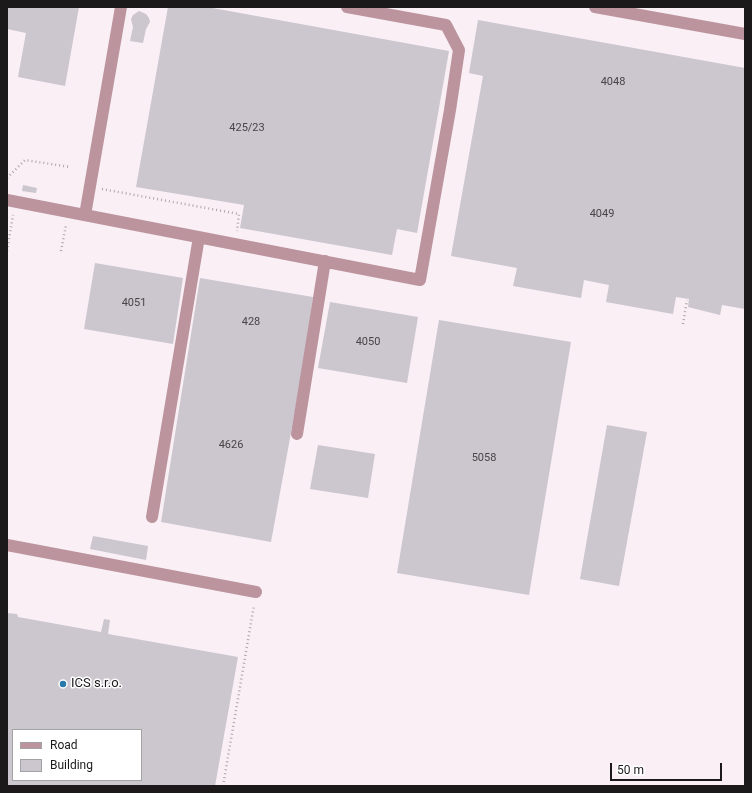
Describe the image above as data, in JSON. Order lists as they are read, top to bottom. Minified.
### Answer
{"places":["ICS s.r.o."],"house_numbers":["4048","425/23","4049","4051","428","4050","4626","5058"],"legend":["Road","Building"],"scale_bar":"50 m"}
